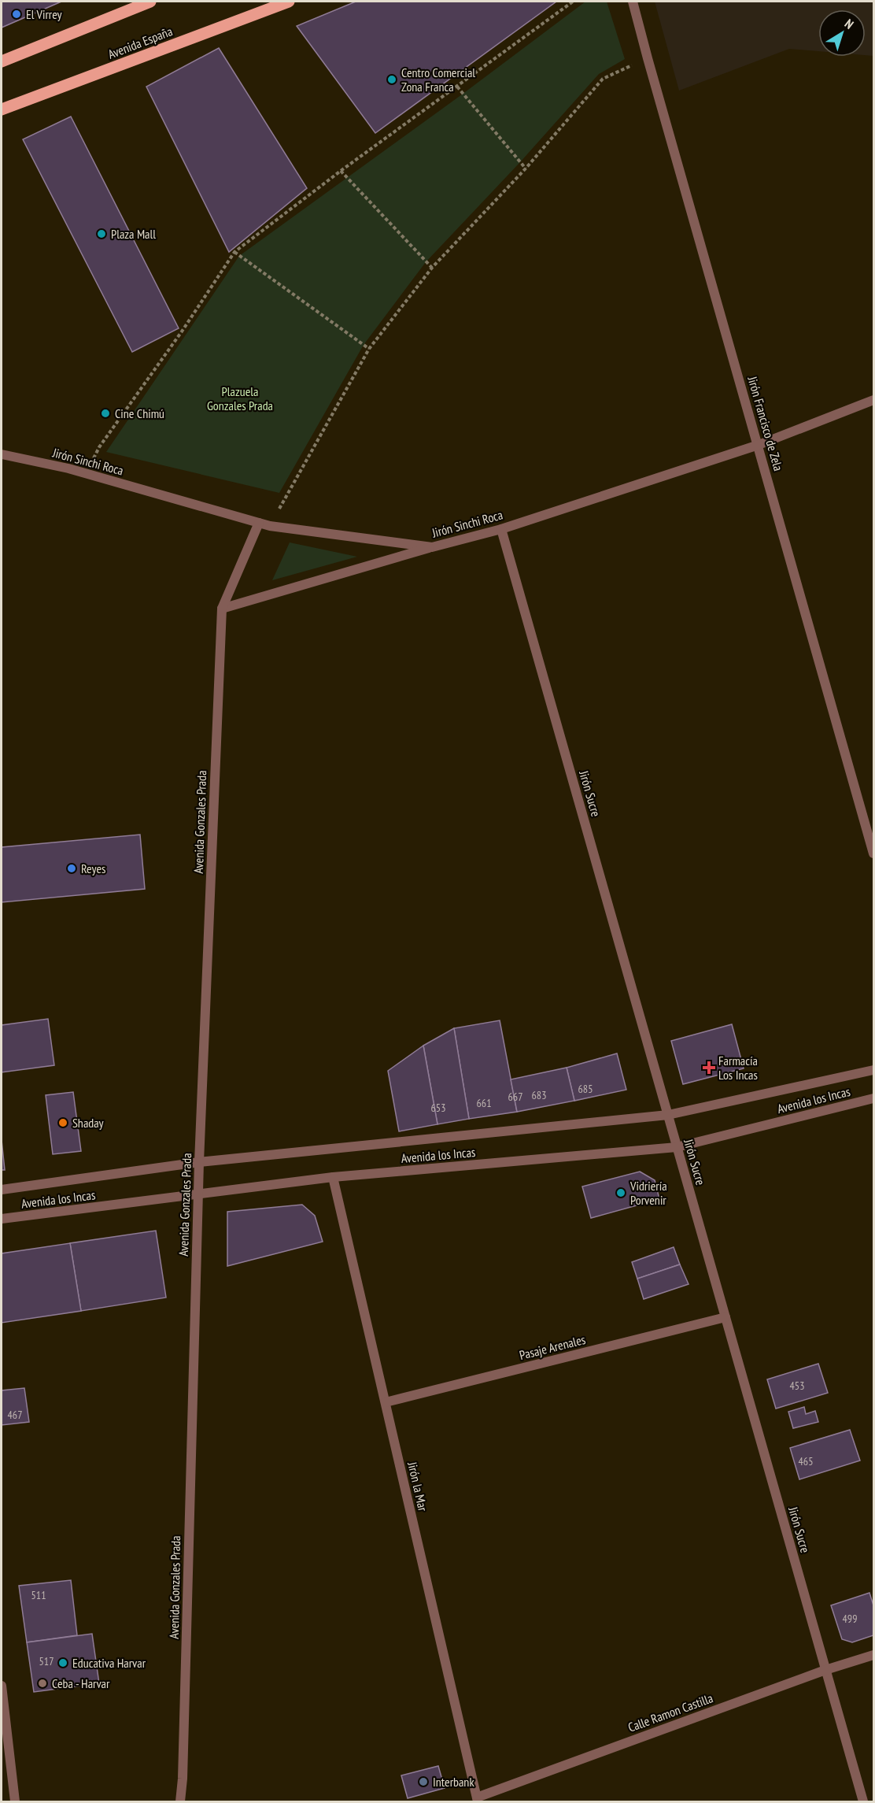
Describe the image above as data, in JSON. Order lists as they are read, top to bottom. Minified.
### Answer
{"streets":{"main road":["Avenida España"],"street":["Jirón Francisco de Zela","Jirón Sinchi Roca","Jirón Sucre","Avenida Gonzales Prada","Avenida los Incas","Pasaje Arenales","Jirón la Mar","Calle Ramon Castilla"]},"crossings":[["Jirón Francisco de Zela","Jirón Sinchi Roca"],["Jirón Sinchi Roca","Jirón Sucre"],["Jirón Sinchi Roca","Avenida Gonzales Prada"],["Jirón Sucre","Avenida los Incas"],["Jirón Sucre","Pasaje Arenales"],["Jirón Sucre","Calle Ramon Castilla"],["Avenida Gonzales Prada","Avenida los Incas"],["Avenida los Incas","Jirón la Mar"],["Pasaje Arenales","Jirón la Mar"],["Jirón la Mar","Calle Ramon Castilla"]],"parks":["Plazuela Gonzales Prada"],"places":{"other":["El Virrey","Centro Comercial Zona Franca","Plaza Mall","Cine Chimú","Reyes","Shaday","Vidriería Porvenir","Educativa Harvar","Ceba - Harvar","Interbank"],"health":["Farmacía Los Incas"]},"house_numbers":["685","683","667","661","653","453","467","465","511","499","517"],"north":"top right"}
